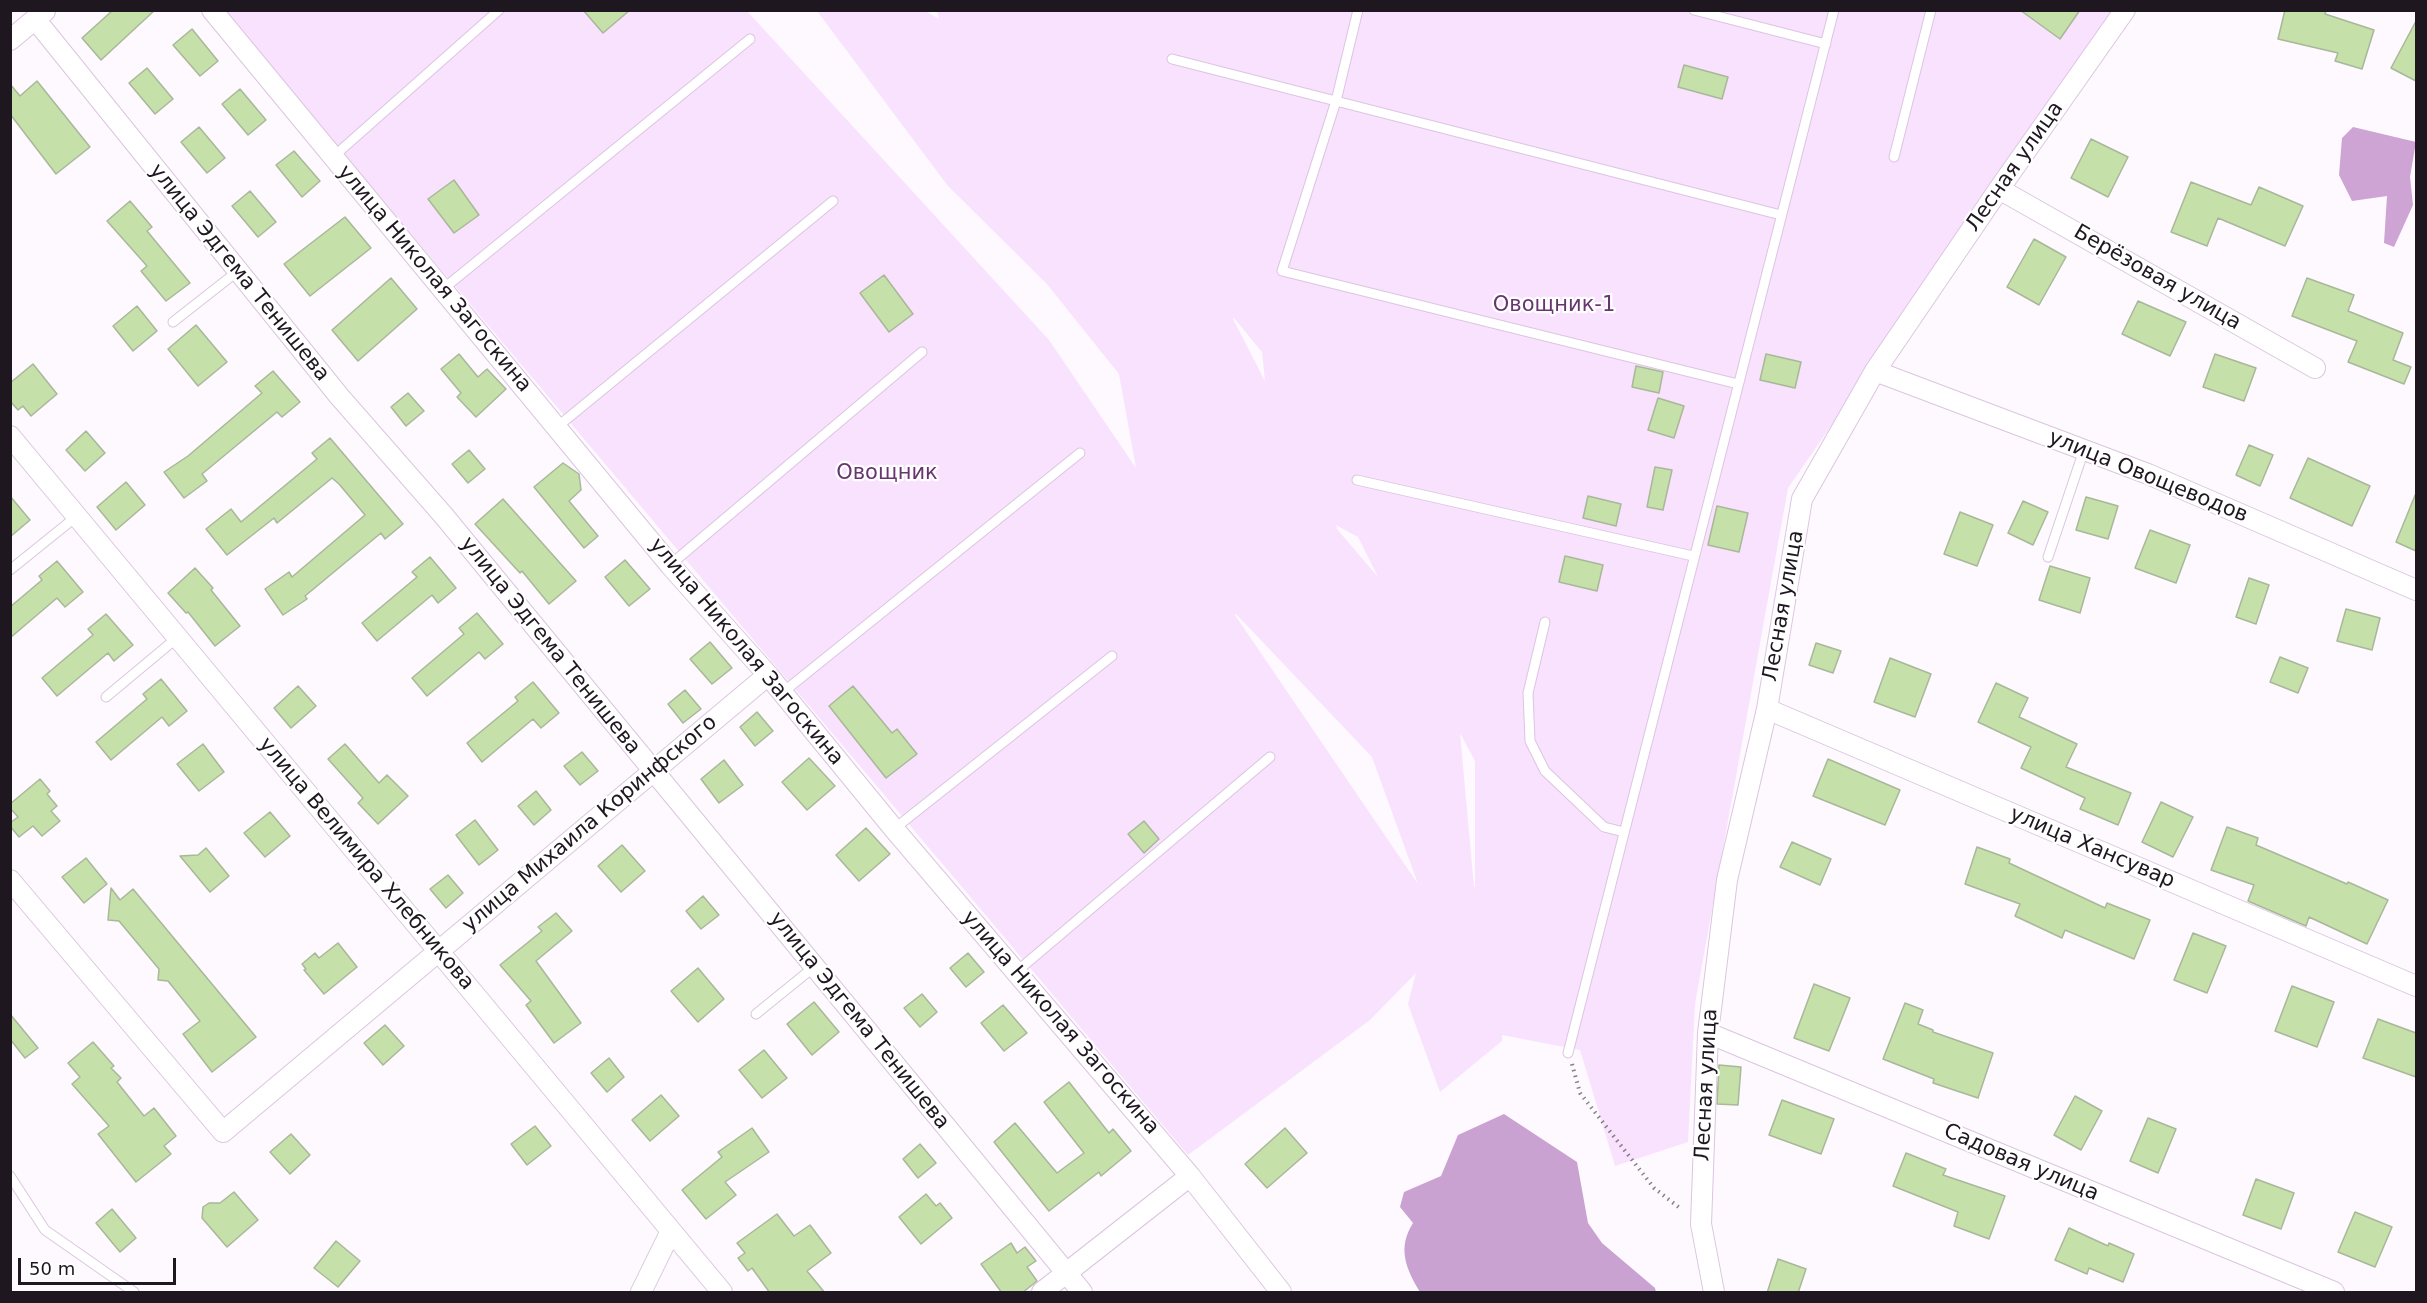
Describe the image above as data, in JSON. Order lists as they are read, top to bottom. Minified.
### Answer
{"streets":{"street":["Лесная улица","улица Эдгема Тенишева","Берёзовая улица","улица Николая Загоскина","улица Овощеводов","улица Михаила Коринфского","улица Хансувар","улица Велимира Хлебникова","Садовая улица"]},"crossings":[["Лесная улица","Берёзовая улица"],["Лесная улица","улица Овощеводов"],["Лесная улица","улица Хансувар"],["Лесная улица","Садовая улица"],["улица Эдгема Тенишева","улица Михаила Коринфского"],["улица Николая Загоскина","улица Михаила Коринфского"],["улица Михаила Коринфского","улица Велимира Хлебникова"]],"parks":["Овощник-1","Овощник"],"scale_bar":"50 m"}
